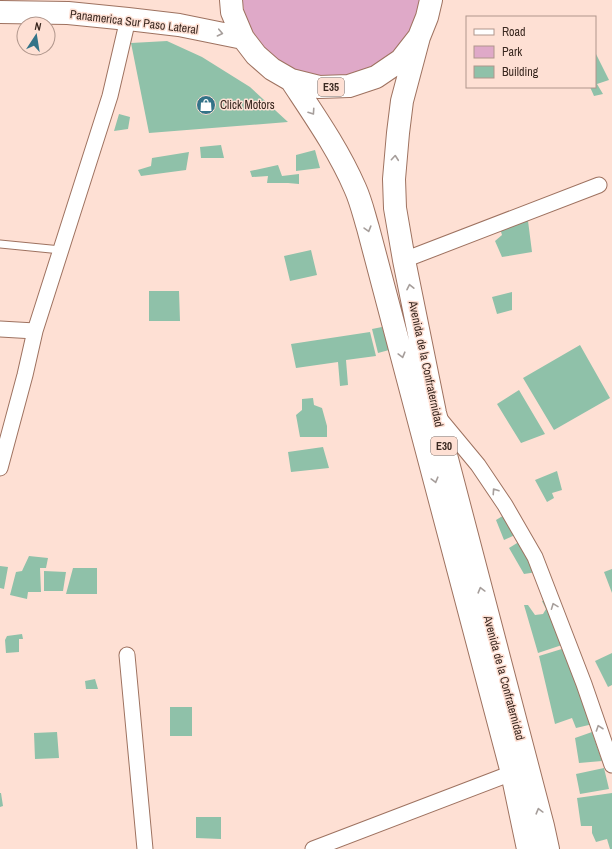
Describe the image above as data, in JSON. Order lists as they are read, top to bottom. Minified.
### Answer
{"streets":{"highway":["Panamerica Sur Paso Lateral","E35","Avenida de la Confraternidad","E30"]},"crossings":[["Panamerica Sur Paso Lateral","E35"],["E35","Avenida de la Confraternidad"]],"one_way":["Panamerica Sur Paso Lateral"],"places":{"shop":["Click Motors"]},"legend":["Road","Park","Building"],"north":"top"}
